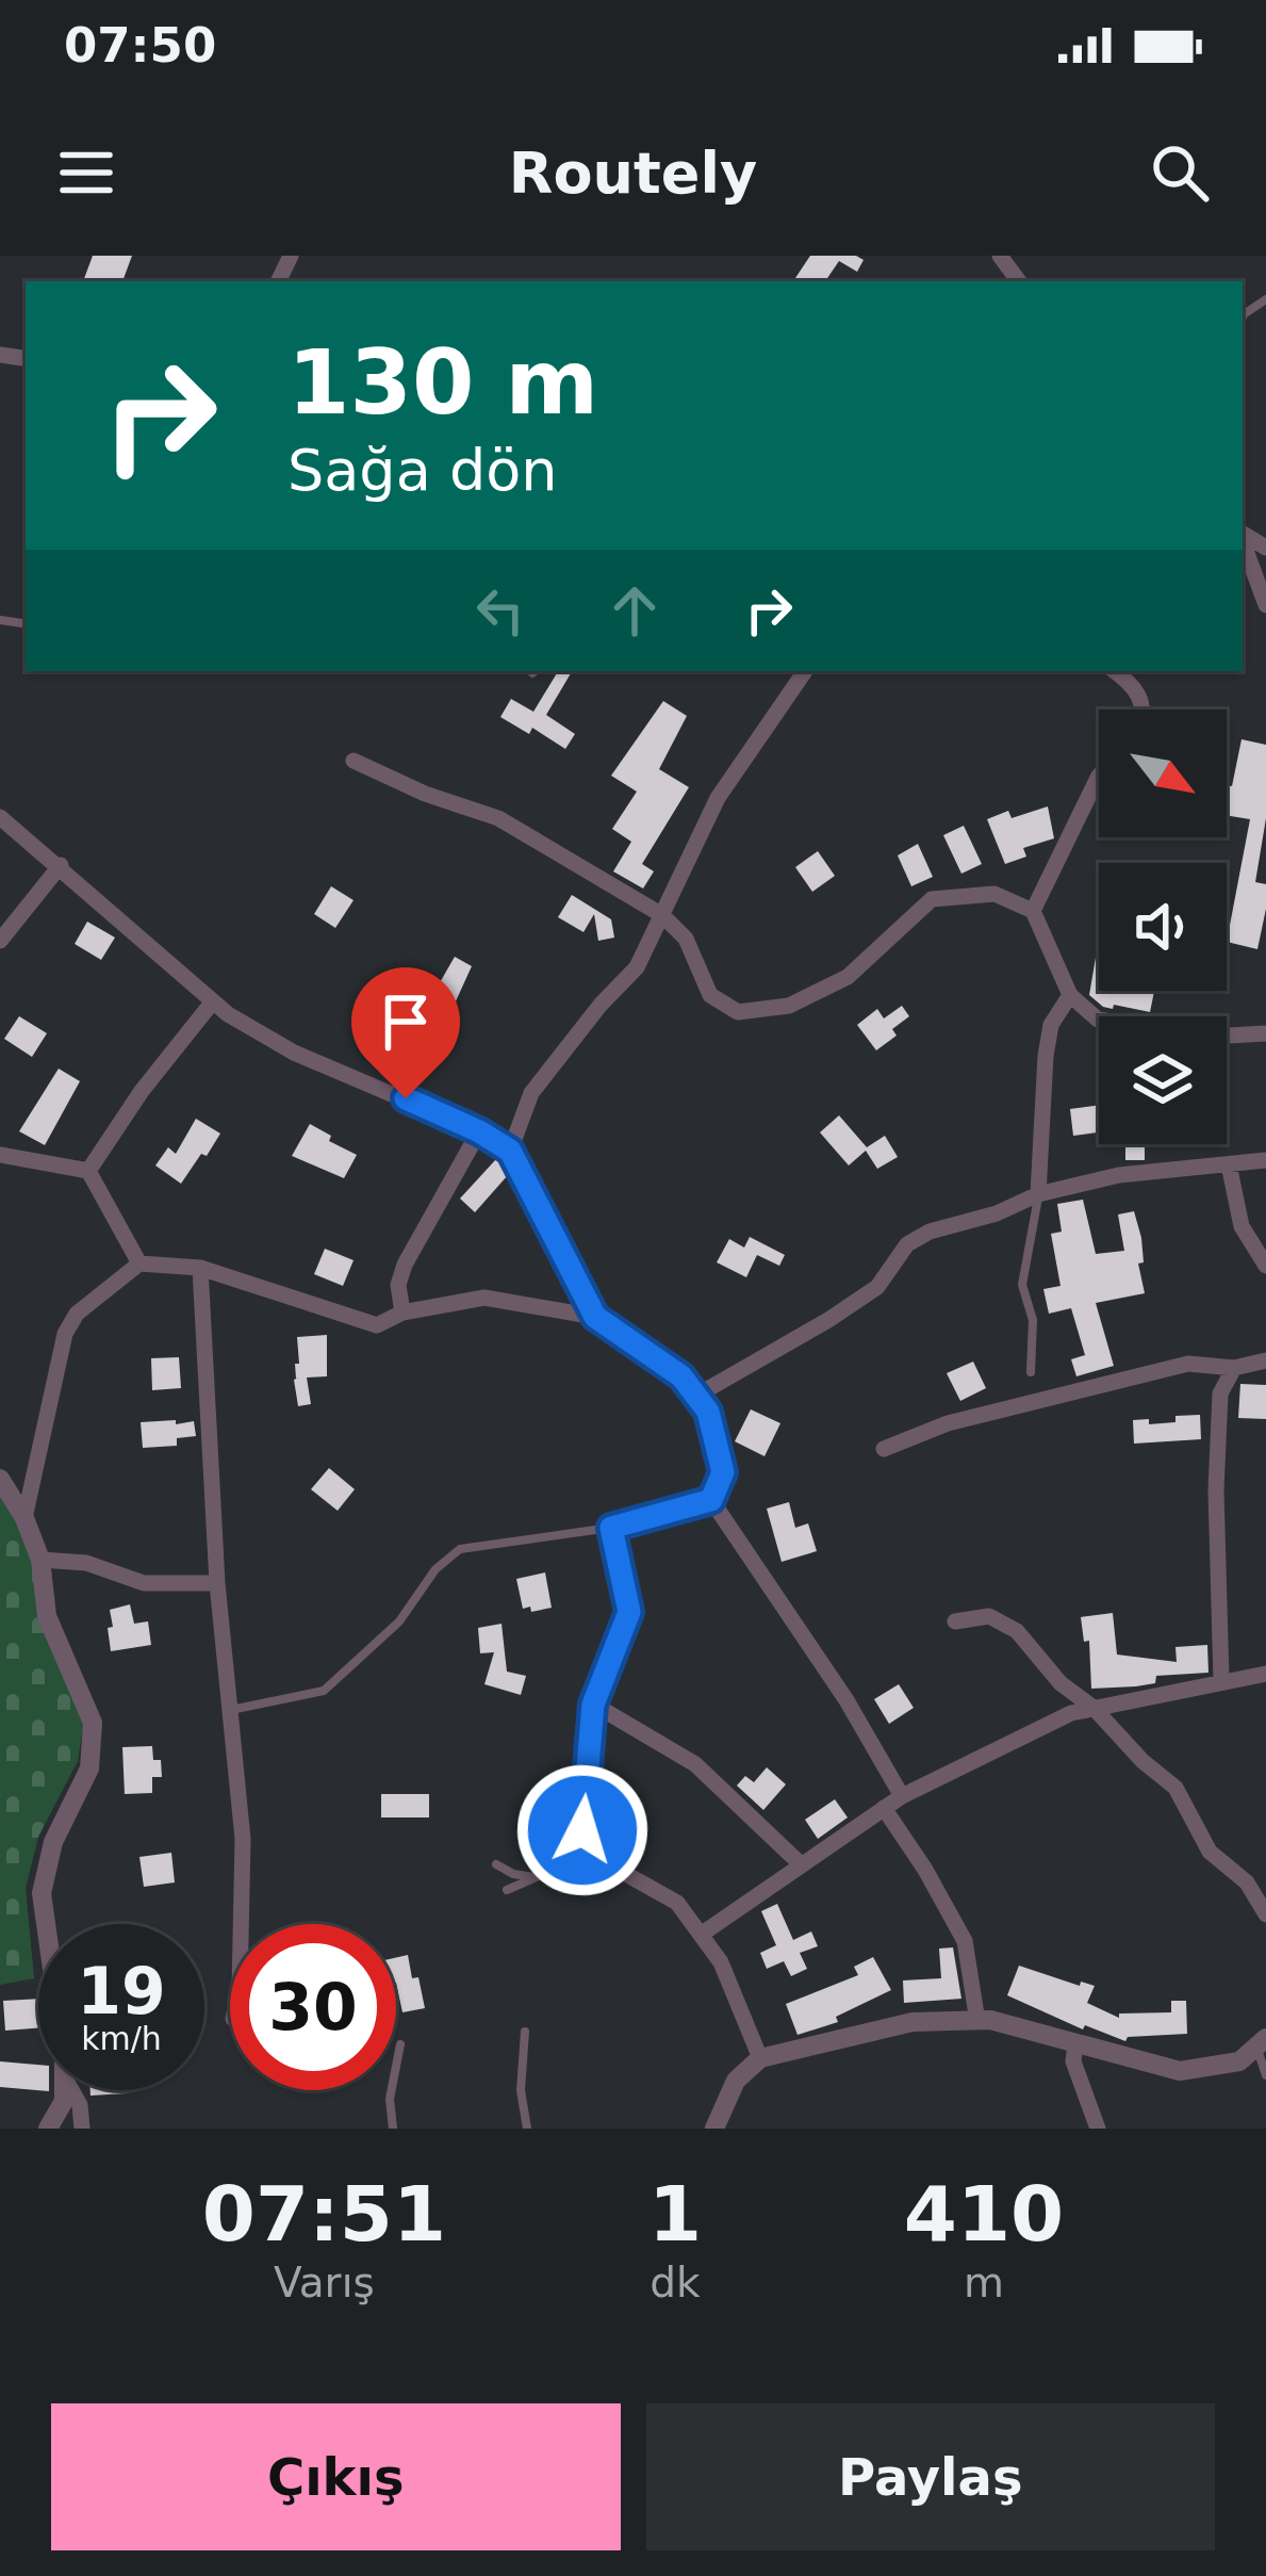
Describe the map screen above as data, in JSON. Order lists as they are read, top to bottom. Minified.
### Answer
{"north":"bottom right","page":{"status":"07:50","header":"Routely","turn":["130 m","Sağa dön"],"speed":"19 km/h","limit":"30","eta":["07:51","Varış","1","dk","410","m"],"buttons":["Çıkış","Paylaş"]}}
